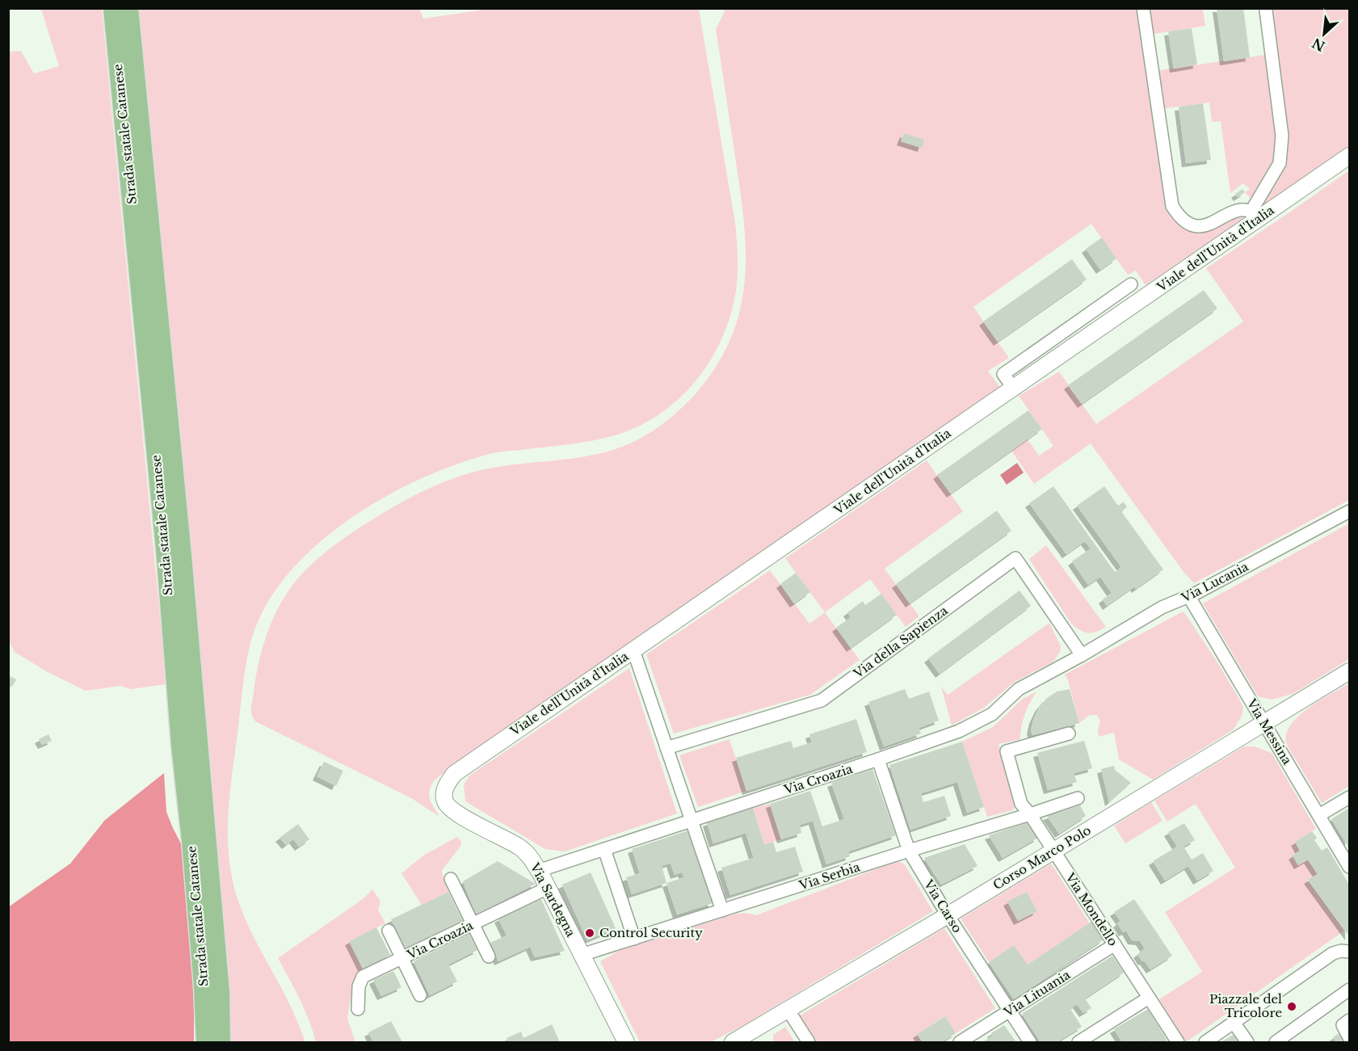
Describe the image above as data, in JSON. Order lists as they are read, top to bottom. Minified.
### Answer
{"streets":{"main road":["Strada statale Catanese"],"street":["Viale dell'Unità d'Italia","Via Lucania","Via della Sapienza","Via Messina","Via Croazia","Corso Marco Polo","Via Serbia","Via Sardegna","Via Carso","Via Mondello","Via Lituania"]},"crossings":[["Viale dell'Unità d'Italia","Via Sardegna"],["Via Lucania","Via della Sapienza"],["Via Lucania","Via Messina"],["Via Lucania","Via Croazia"],["Via della Sapienza","Via Croazia"],["Via Messina","Corso Marco Polo"],["Via Croazia","Via Sardegna"],["Via Croazia","Via Carso"],["Corso Marco Polo","Via Carso"],["Corso Marco Polo","Via Mondello"],["Via Serbia","Via Sardegna"],["Via Serbia","Via Carso"],["Via Serbia","Via Mondello"],["Via Carso","Via Lituania"],["Via Mondello","Via Lituania"]],"places":["Control Security","Piazzale del Tricolore"],"north":"bottom left"}
